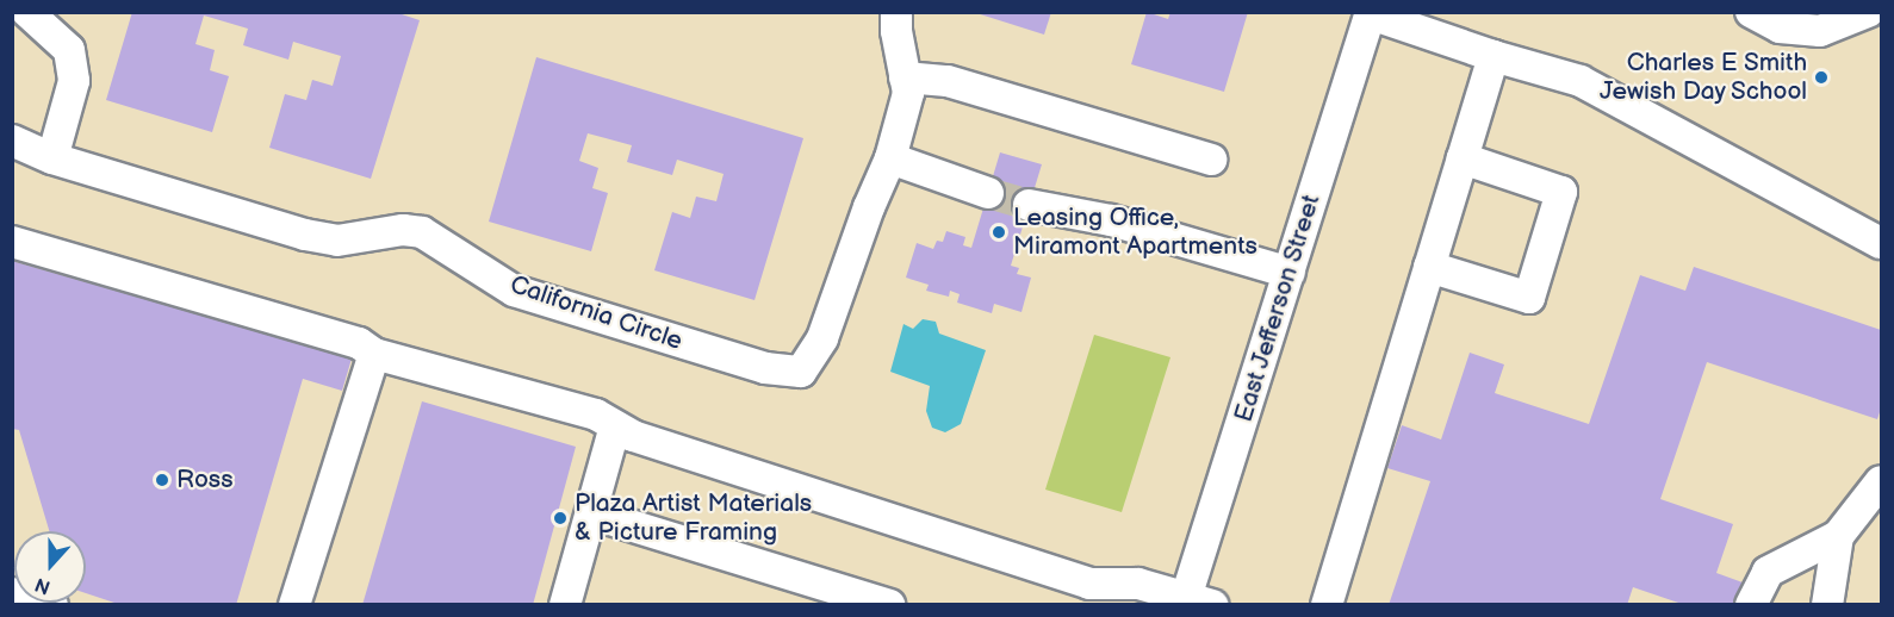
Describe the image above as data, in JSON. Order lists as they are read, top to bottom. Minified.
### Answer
{"streets":{"street":["East Jefferson Street","California Circle"]},"places":["Charles E Smith Jewish Day School","Leasing Office, Miramont Apartments","Ross","Plaza Artist Materials & Picture Framing"],"north":"bottom"}
